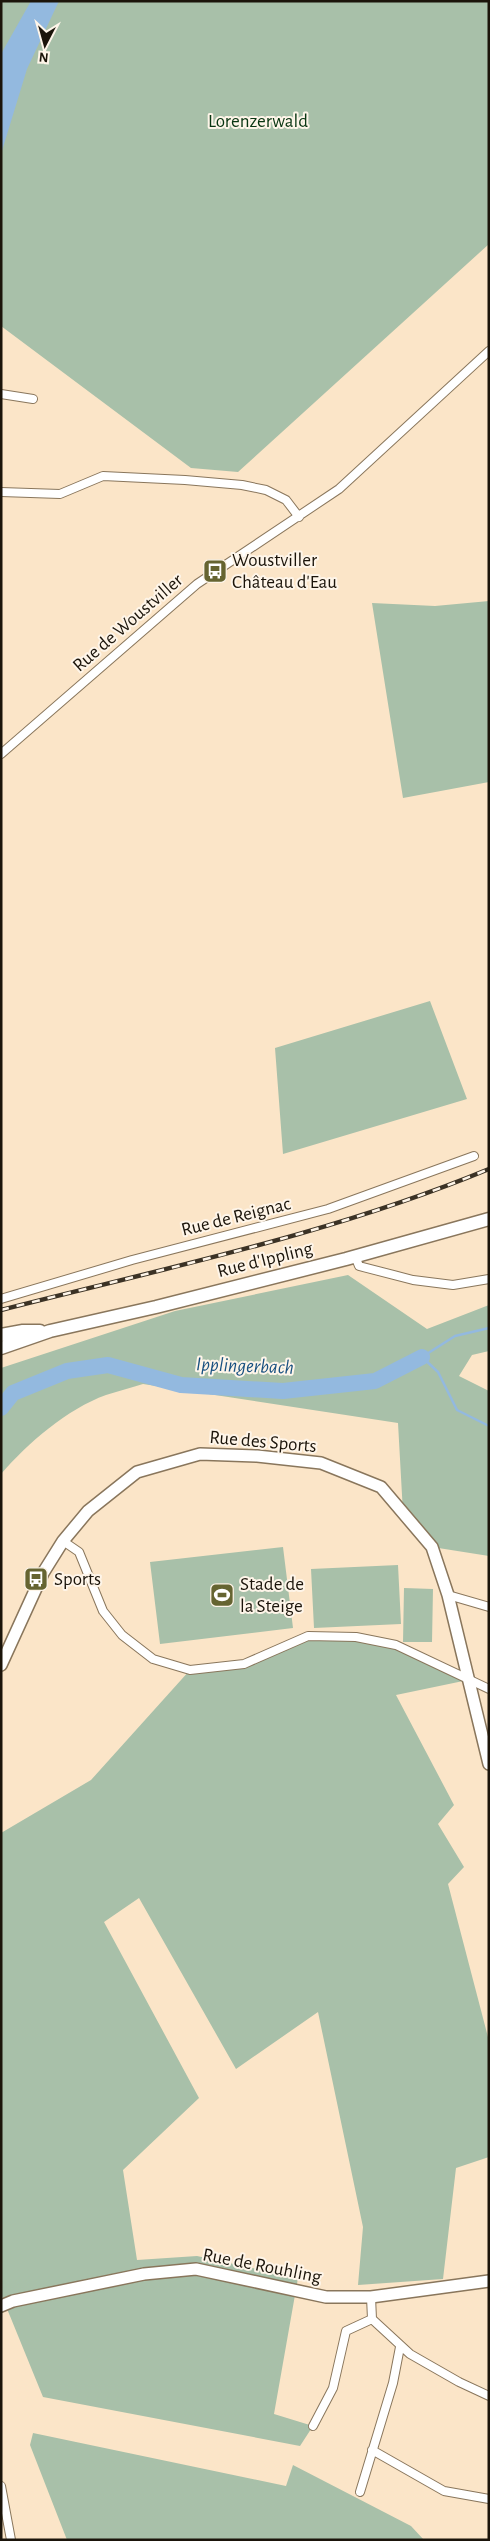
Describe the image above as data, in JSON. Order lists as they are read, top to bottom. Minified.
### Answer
{"streets":{"main road":["Rue d'Ippling"],"street":["Rue de Woustviller","Rue de Reignac","Rue des Sports","Rue de Rouhling"]},"water":["Ipplingerbach"],"parks":["Lorenzerwald"],"places":{"bus stop":["Woustviller Château d'Eau","Sports"],"sports":["Stade de la Steige"]},"north":"bottom"}
